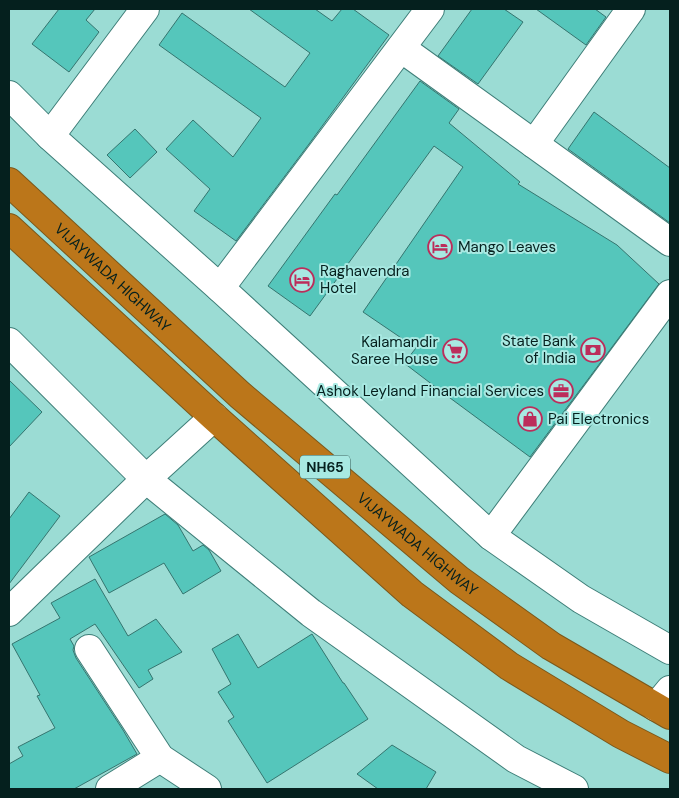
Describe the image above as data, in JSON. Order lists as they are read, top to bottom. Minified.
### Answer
{"streets":{"highway":["VIJAYWADA HIGHWAY","NH65"]},"places":{"hotel":["Mango Leaves","Raghavendra Hotel"],"bank":["State Bank of India"],"supermarket":["Kalamandir Saree House"],"office":["Ashok Leyland Financial Services"],"shop":["Pai Electronics"]}}
